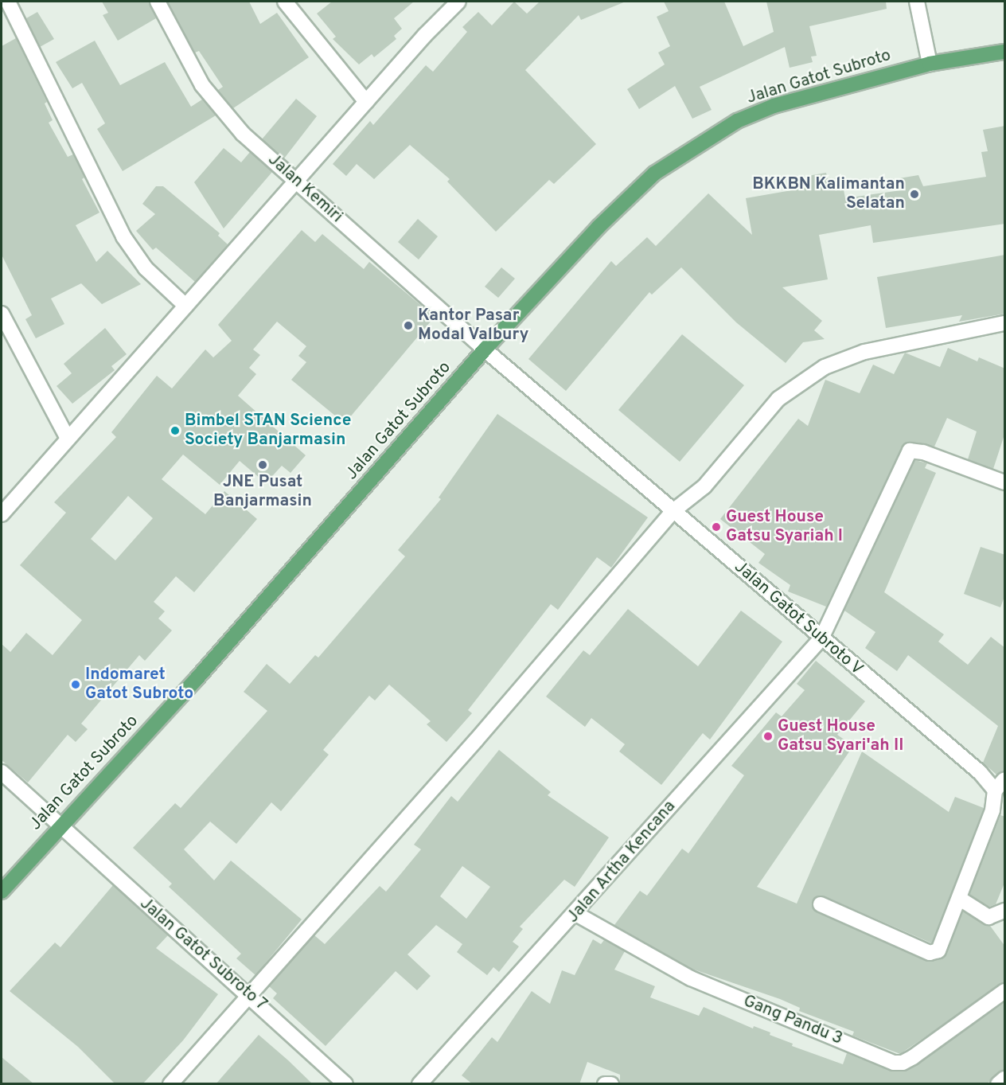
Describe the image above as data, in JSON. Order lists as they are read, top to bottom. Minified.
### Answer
{"streets":{"main road":["Jalan Gatot Subroto"],"street":["Jalan Kemiri","Jalan Gatot Subroto V","Jalan Artha Kencana","Jalan Gatot Subroto 7","Gang Pandu 3"]},"crossings":[["Jalan Gatot Subroto","Jalan Kemiri"],["Jalan Gatot Subroto","Jalan Gatot Subroto V"],["Jalan Gatot Subroto","Jalan Gatot Subroto 7"],["Jalan Kemiri","Jalan Gatot Subroto V"],["Jalan Gatot Subroto V","Jalan Artha Kencana"],["Jalan Artha Kencana","Gang Pandu 3"]],"places":["BKKBN Kalimantan Selatan","Kantor Pasar Modal Valbury","Bimbel STAN Science Society Banjarmasin","JNE Pusat Banjarmasin","Guest House Gatsu Syariah I","Indomaret Gatot Subroto","Guest House Gatsu Syari'ah II"]}
